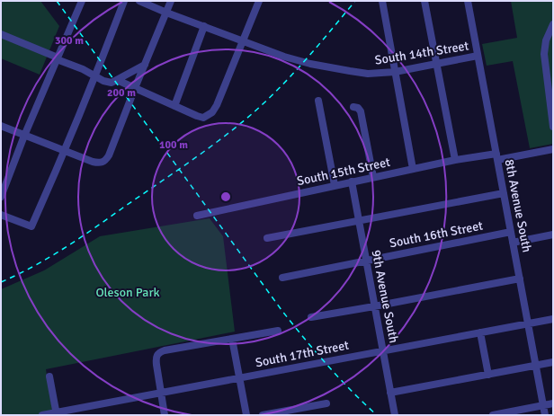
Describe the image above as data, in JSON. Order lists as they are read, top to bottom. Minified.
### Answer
{"streets":{"street":["South 14th Street","South 15th Street","8th Avenue South","South 16th Street","9th Avenue South","South 17th Street"]},"crossings":[["South 14th Street","8th Avenue South"],["South 15th Street","8th Avenue South"],["South 15th Street","9th Avenue South"],["8th Avenue South","South 16th Street"],["8th Avenue South","South 17th Street"],["South 16th Street","9th Avenue South"],["9th Avenue South","South 17th Street"]],"parks":["Oleson Park"],"rings":["300 m","200 m","100 m"]}
